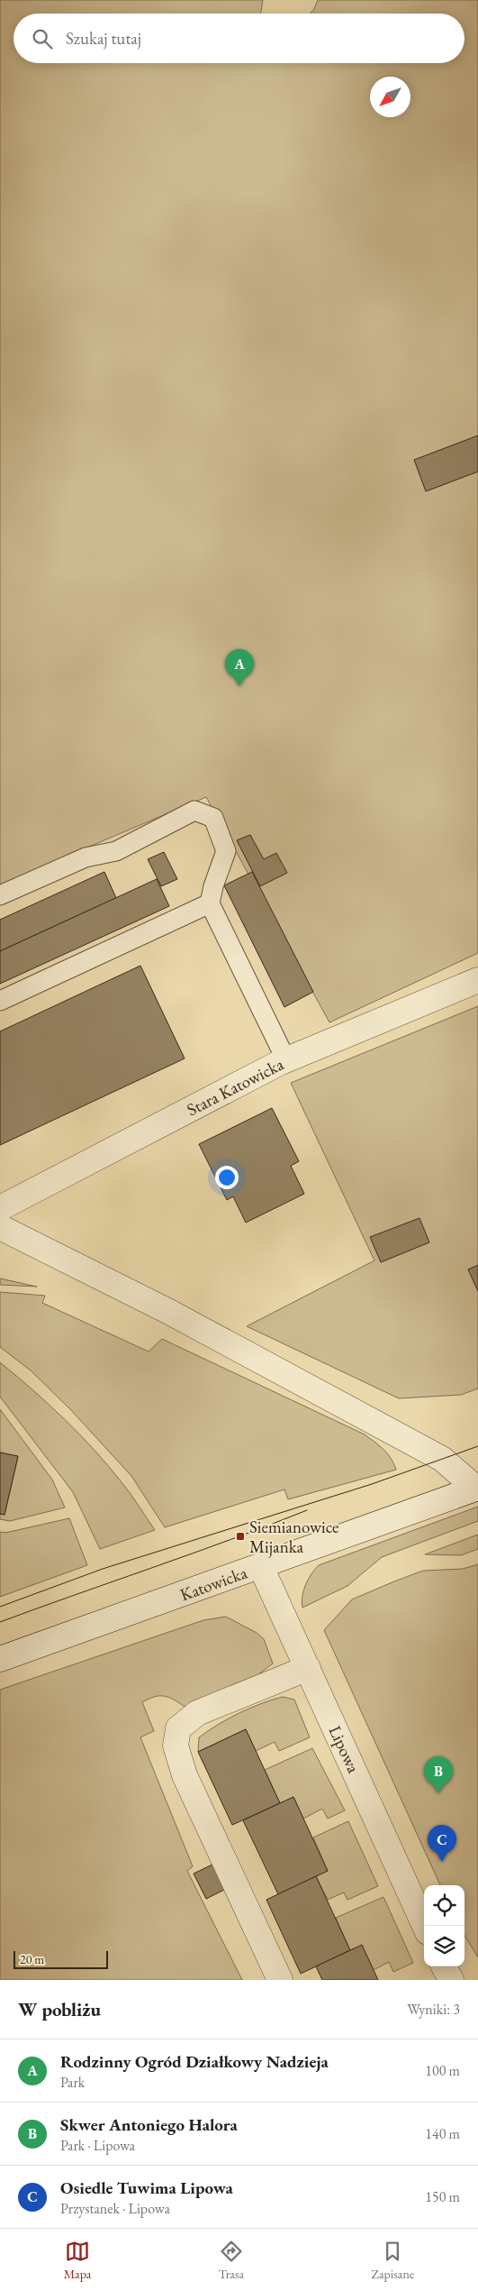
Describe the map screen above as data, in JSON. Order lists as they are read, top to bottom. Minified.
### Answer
{"streets":{"street":["Stara Katowicka","Katowicka","Lipowa"]},"crossings":[["Katowicka","Lipowa"]],"places":{"transit":["Siemianowice Mijanka"]},"scale_bar":"20 m","north":"bottom left","page":{"search":"Szukaj tutaj","pins":["A","B","C"],"scale":"20 m","heading":["W pobliżu","Wyniki: 3"],"list":[{"mark":"A","name":"Rodzinny Ogród Działkowy Nadzieja","note":"Park","value":"100 m"},{"mark":"B","name":"Skwer Antoniego Halora","note":"Park · Lipowa","value":"140 m"},{"mark":"C","name":"Osiedle Tuwima Lipowa","note":"Przystanek · Lipowa","value":"150 m"}],"nav":["Mapa","Trasa","Zapisane"]}}
